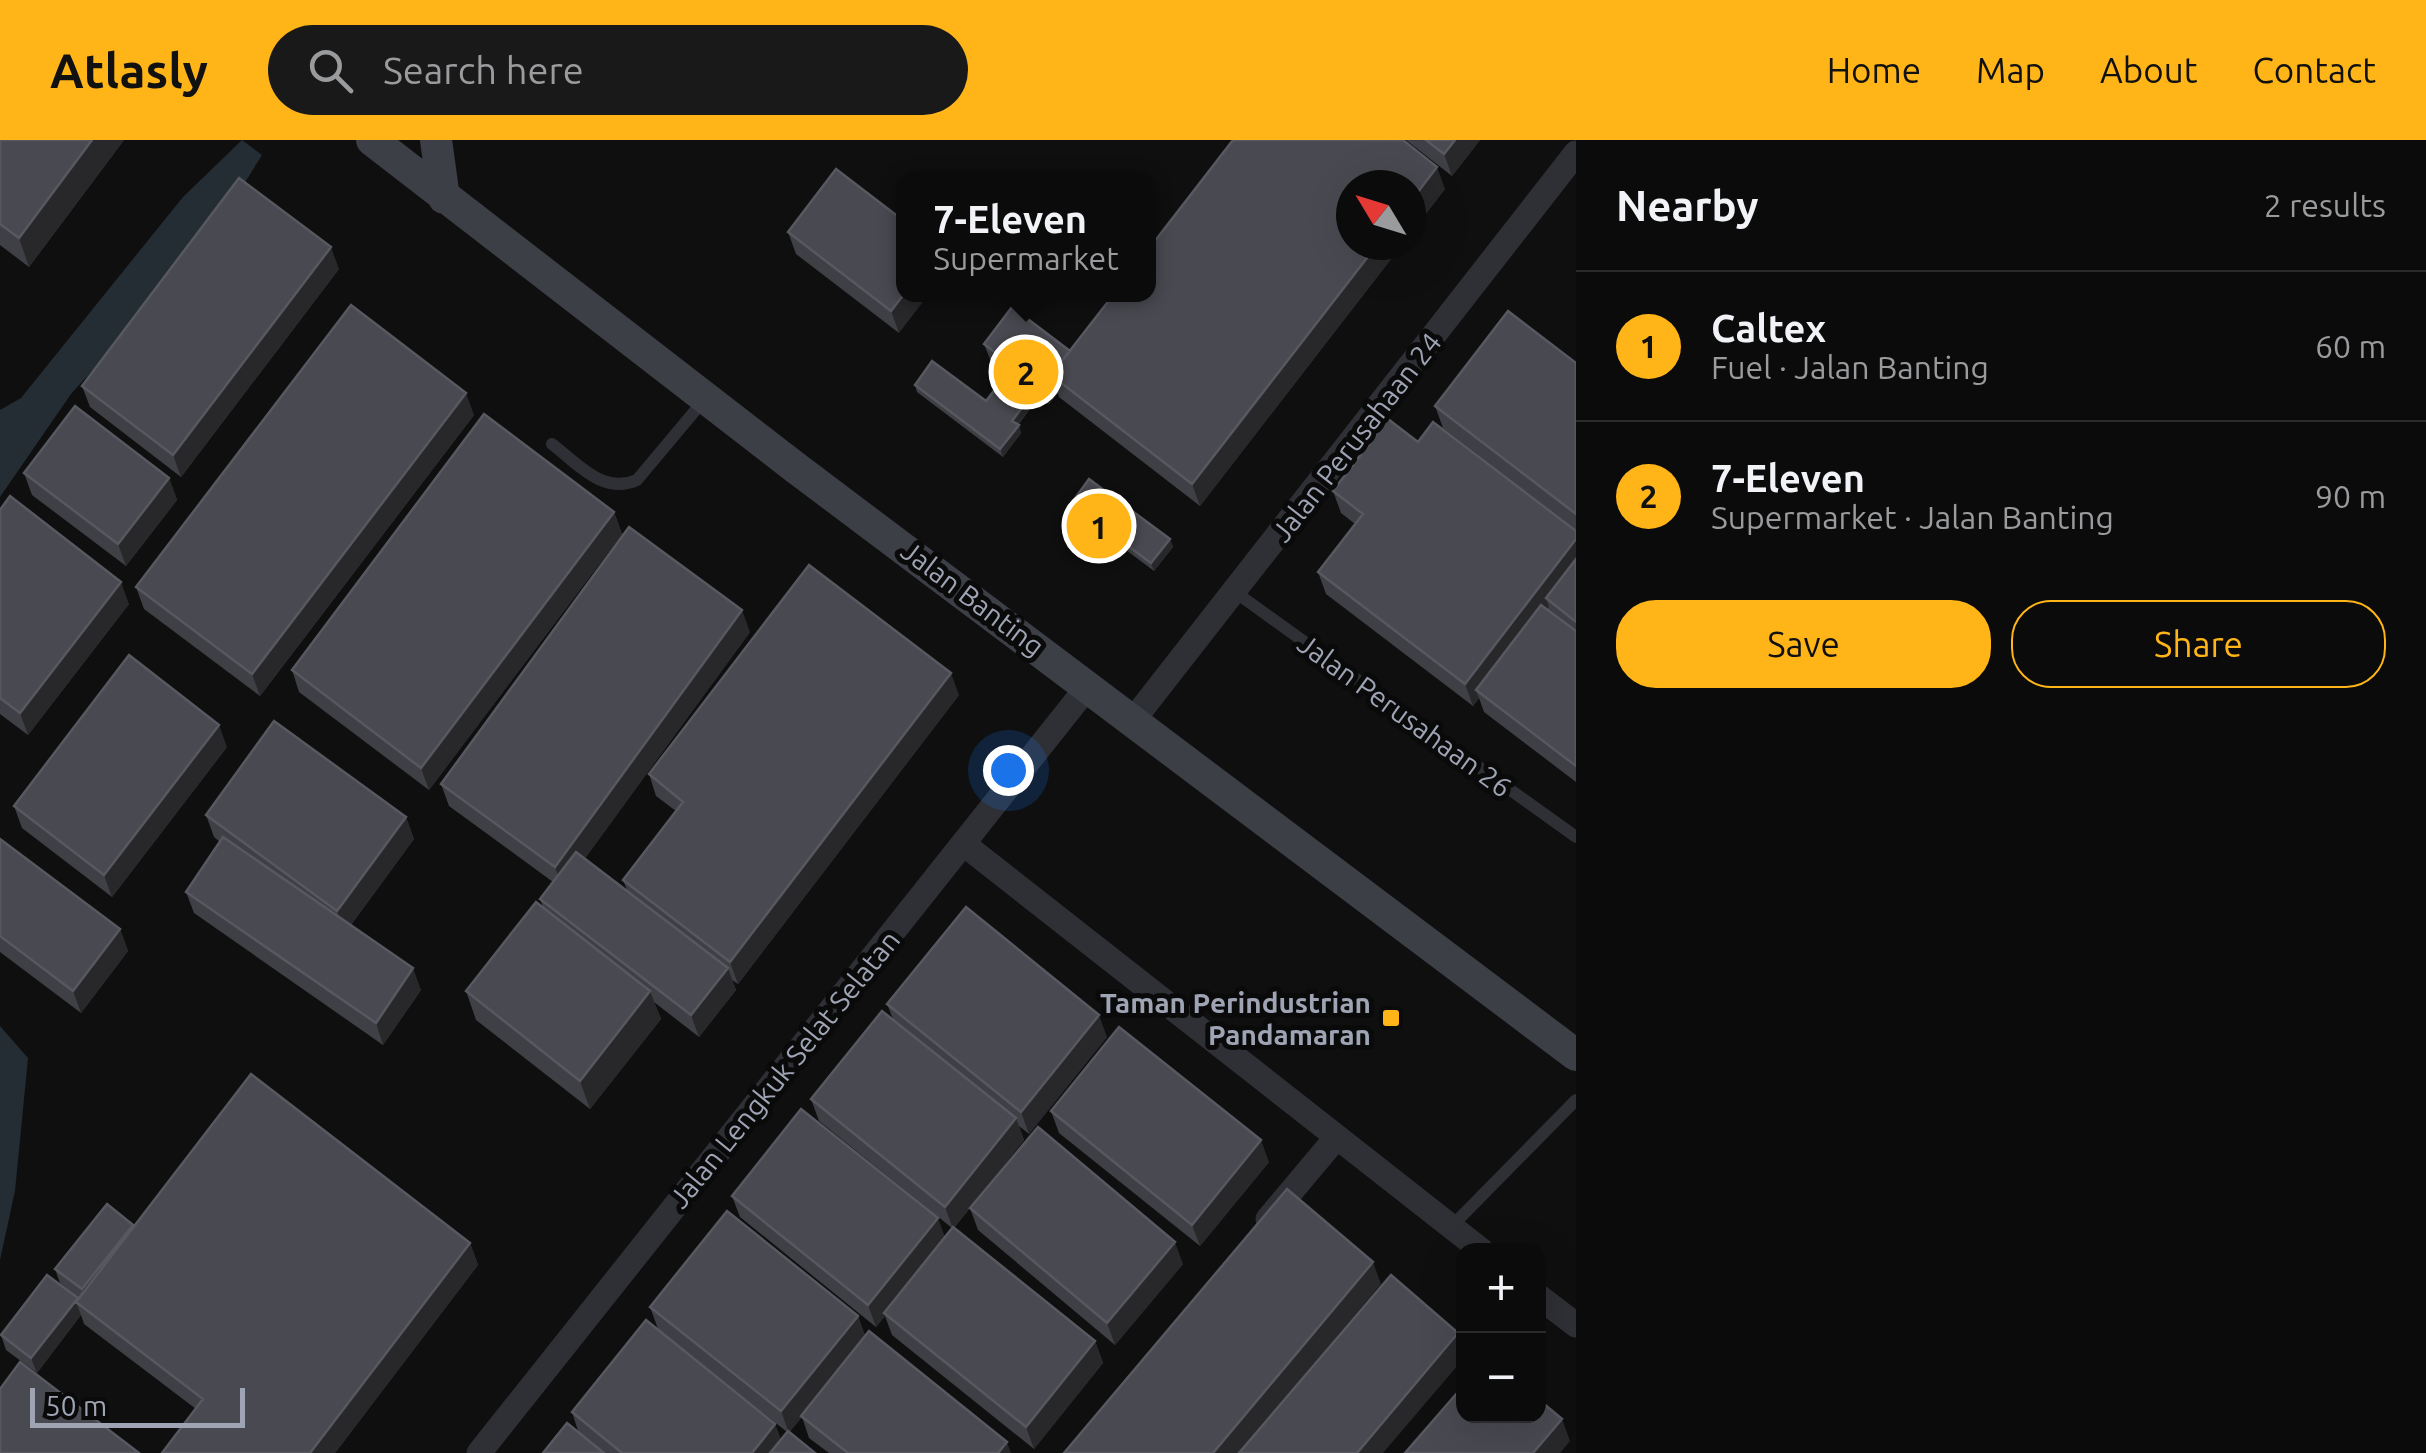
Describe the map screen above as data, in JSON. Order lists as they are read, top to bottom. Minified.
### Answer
{"streets":{"main road":["Jalan Banting"],"street":["Jalan Perusahaan 24","Jalan Lengkuk Selat Selatan"],"lane":["Jalan Perusahaan 26"]},"crossings":[["Jalan Perusahaan 24","Jalan Banting"],["Jalan Perusahaan 24","Jalan Perusahaan 26"],["Jalan Banting","Jalan Lengkuk Selat Selatan"]],"places":{"transit":["Taman Perindustrian Pandamaran"]},"scale_bar":"50 m","north":"top left","page":{"header":"Atlasly","search":"Search here","nav":["Home","Map","About","Contact"],"heading":["Nearby","2 results"],"popup":["7-Eleven","Supermarket"],"list":[{"mark":"1","name":"Caltex","note":"Fuel · Jalan Banting","value":"60 m"},{"mark":"2","name":"7-Eleven","note":"Supermarket · Jalan Banting","value":"90 m"}],"pins":["2","1"],"buttons":["Save","Share"],"map_buttons":["+","−"],"scale":"50 m"}}
